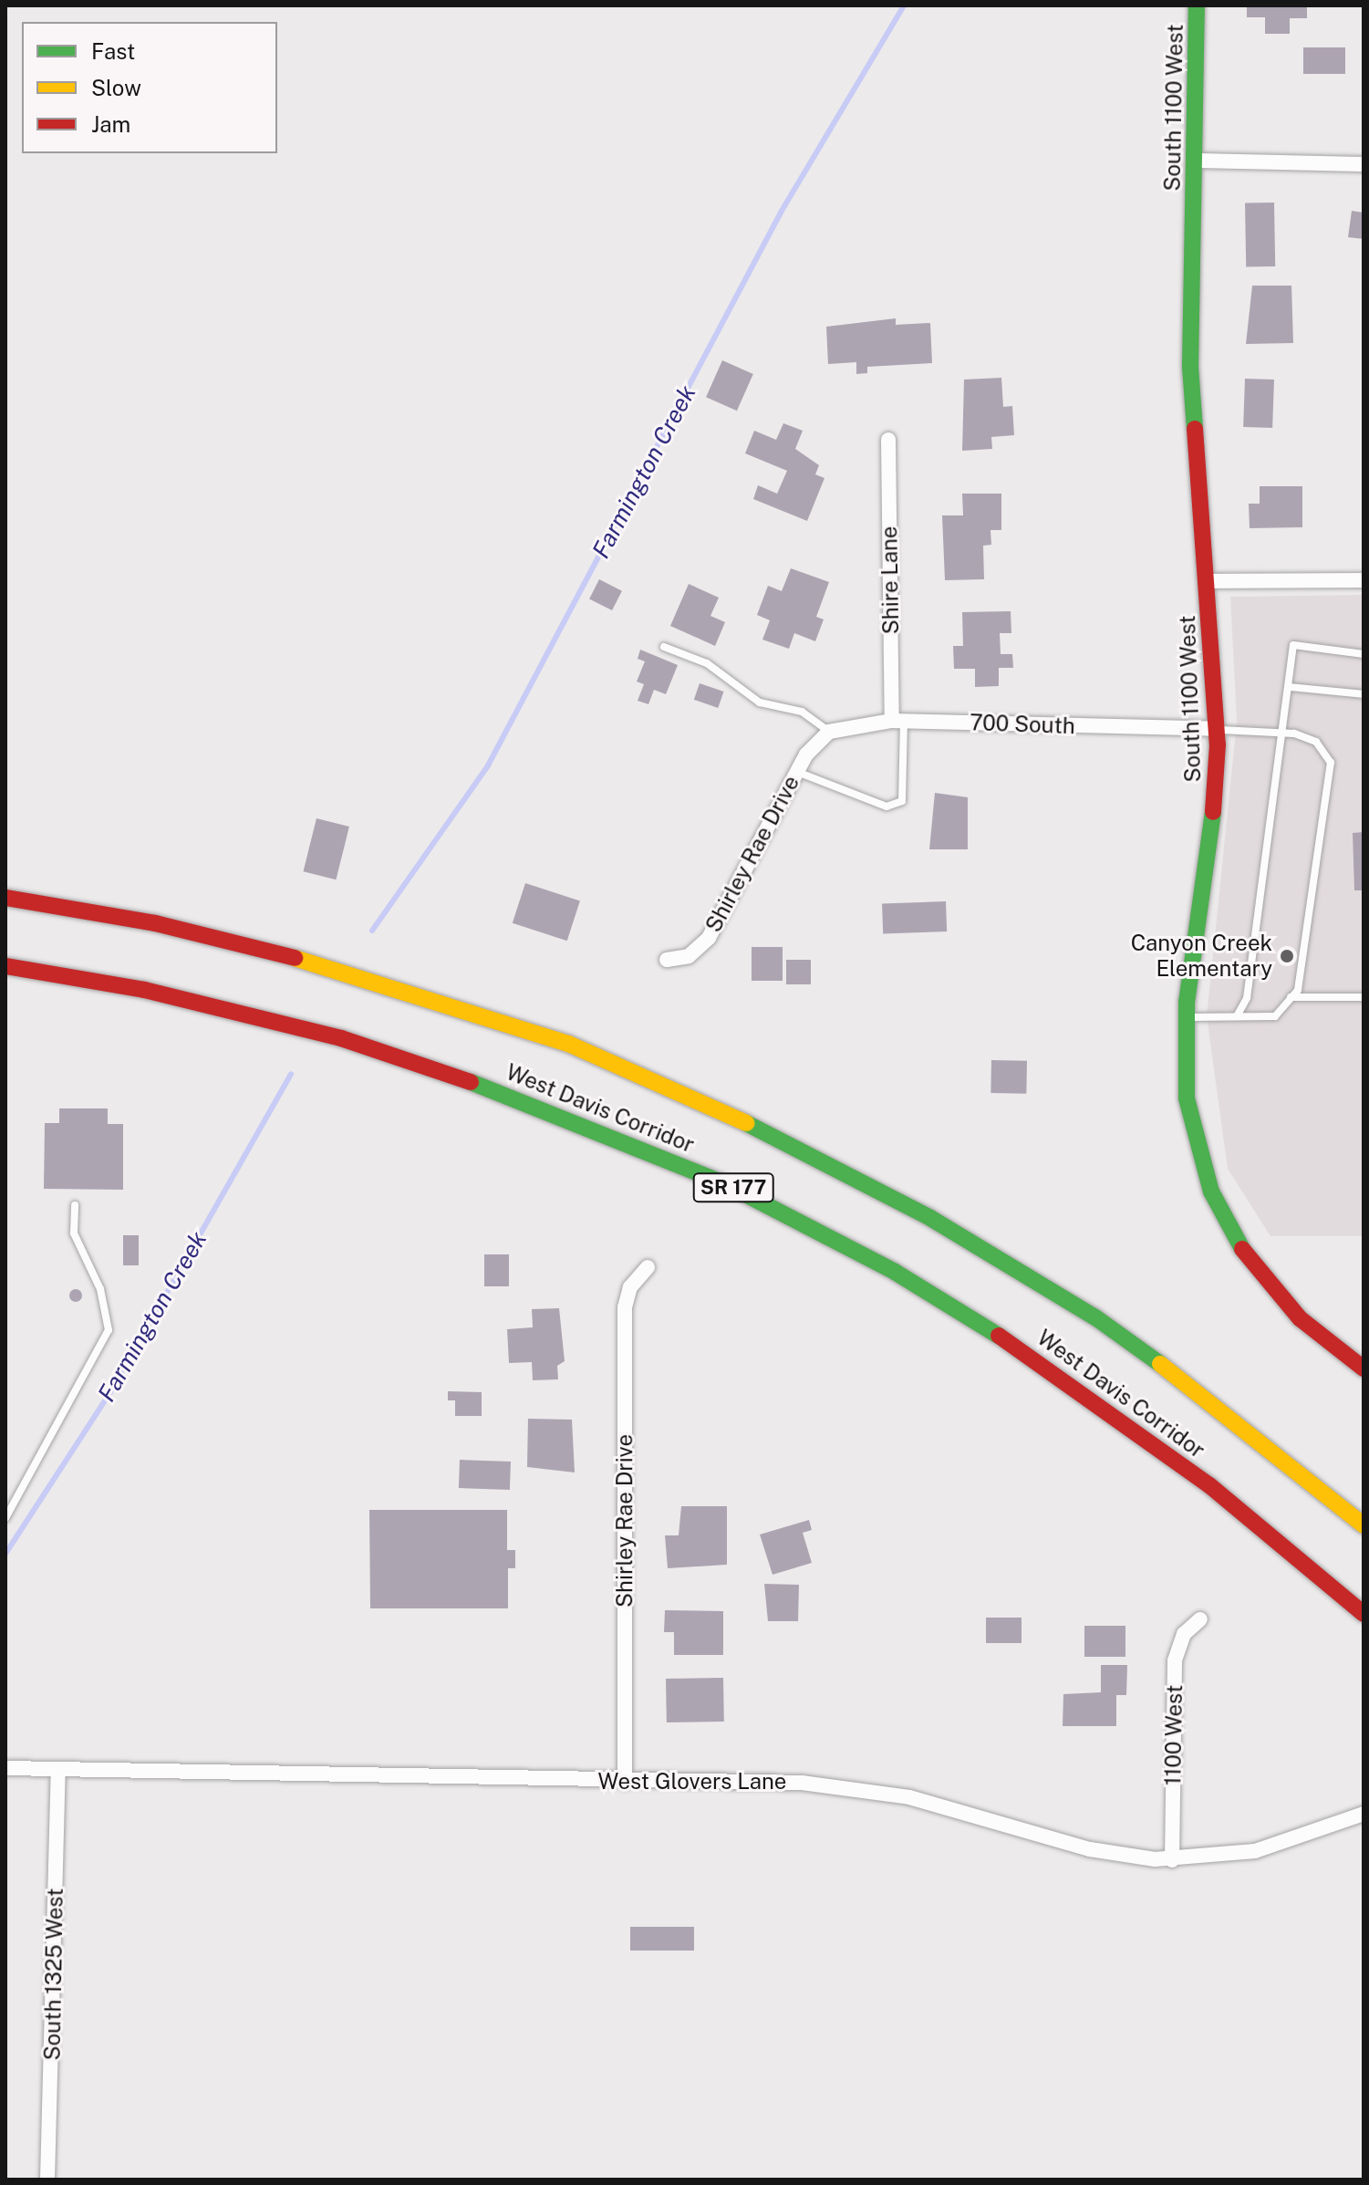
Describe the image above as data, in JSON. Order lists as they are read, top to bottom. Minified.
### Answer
{"streets":{"main road":["South 1100 West","West Davis Corridor","SR 177"],"street":["Shire Lane","700 South","Shirley Rae Drive","1100 West","West Glovers Lane","South 1325 West"]},"crossings":[["South 1100 West","700 South"],["Shire Lane","700 South"],["700 South","Shirley Rae Drive"],["Shirley Rae Drive","West Glovers Lane"],["1100 West","West Glovers Lane"],["West Glovers Lane","South 1325 West"]],"water":["Farmington Creek"],"places":["Canyon Creek Elementary"],"legend":["Fast","Slow","Jam"]}
